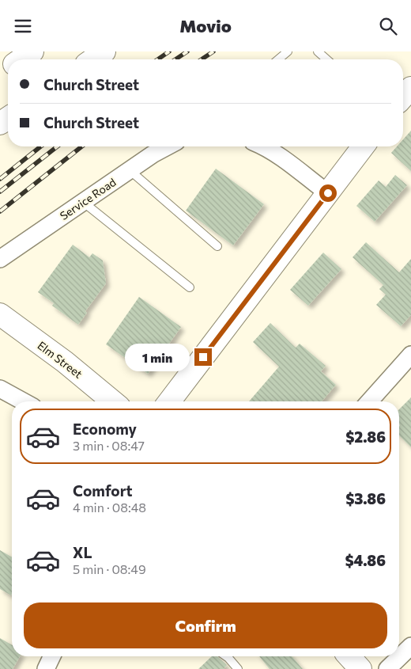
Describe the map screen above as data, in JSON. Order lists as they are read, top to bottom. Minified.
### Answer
{"streets":{"main road":["Elm Street"],"street":["Service Road"]},"page":{"header":"Movio","banner":["Church Street","Church Street"],"bubble":"1 min","list":[{"name":"Economy","note":"3 min · 08:47","value":"$2.86"},{"name":"Comfort","note":"4 min · 08:48","value":"$3.86"},{"name":"XL","note":"5 min · 08:49","value":"$4.86"}],"buttons":"Confirm"}}
